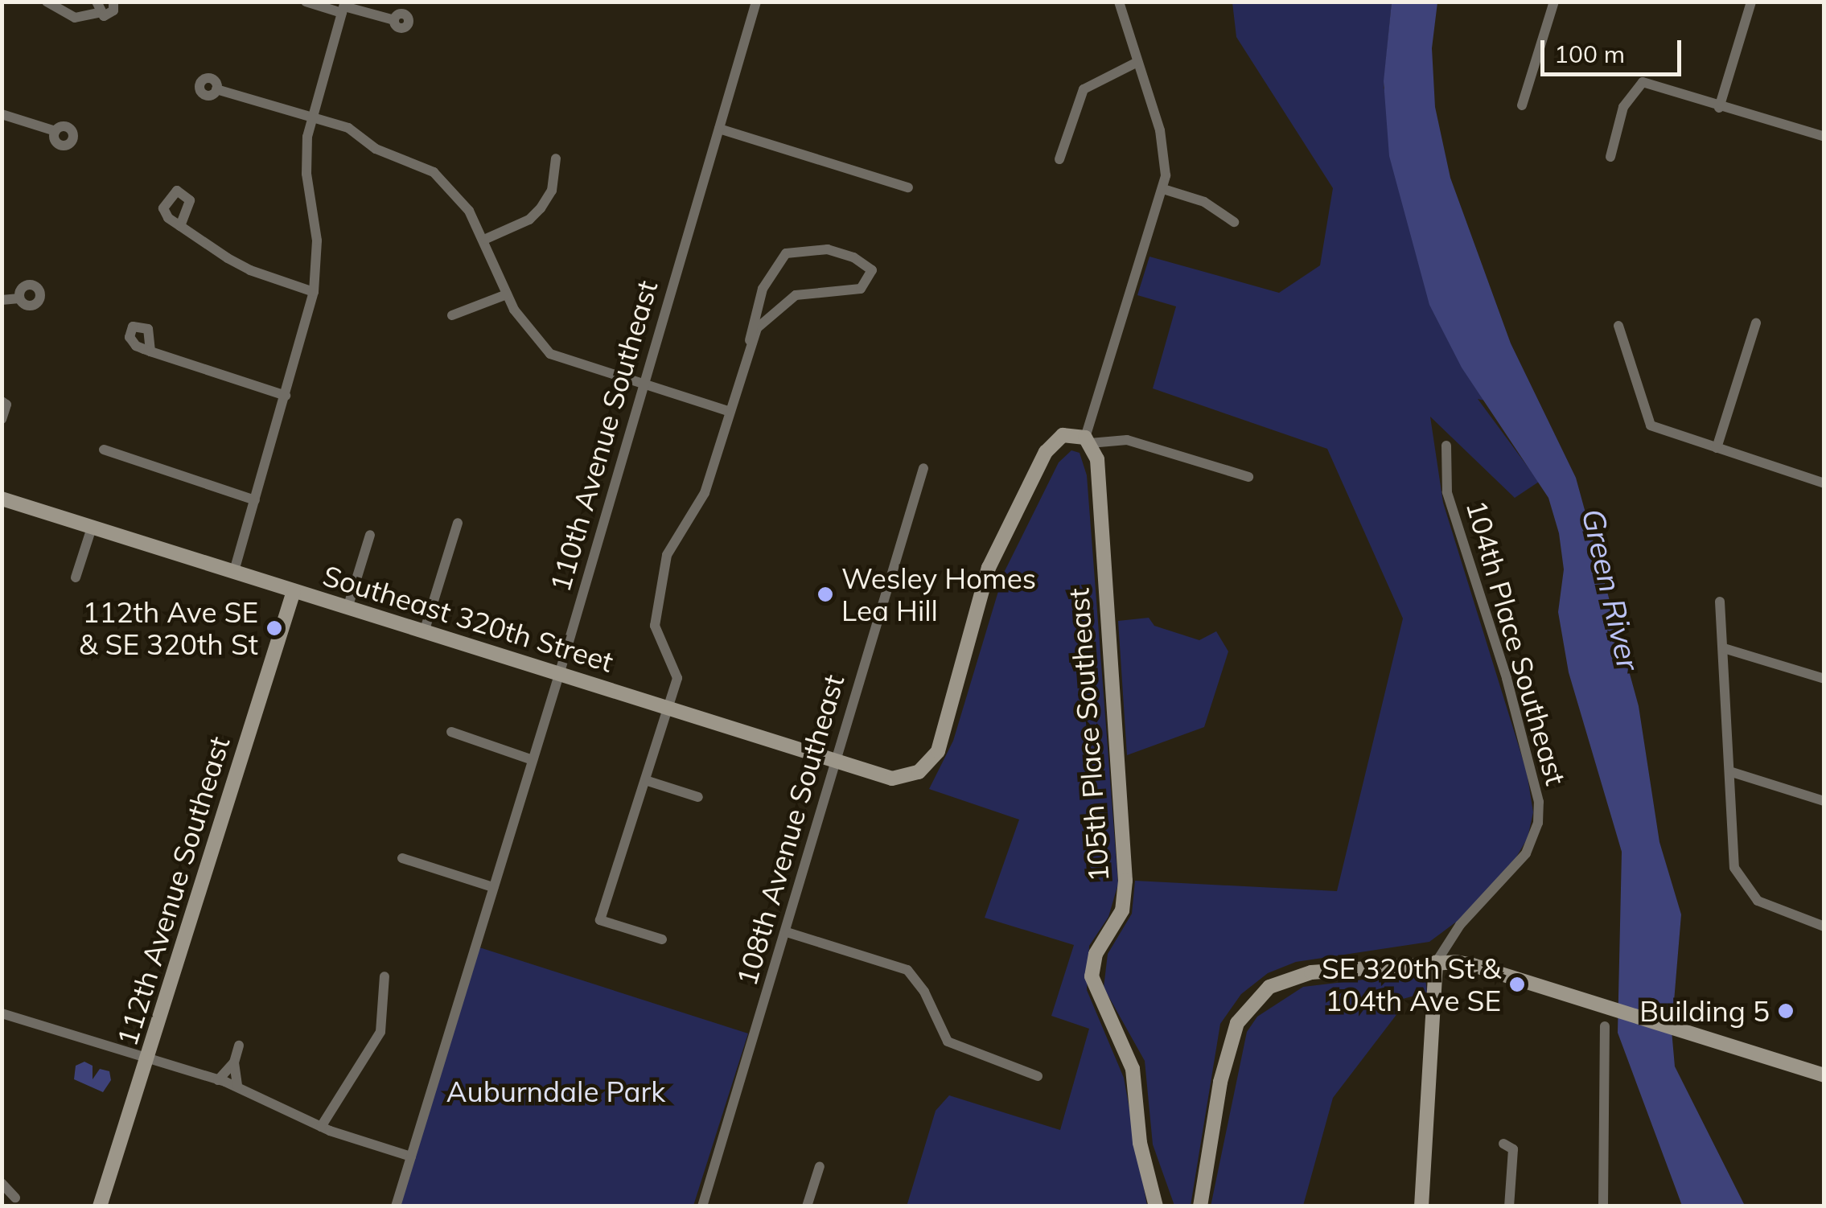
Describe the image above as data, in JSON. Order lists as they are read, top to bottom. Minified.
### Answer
{"streets":{"street":["110th Avenue Southeast","Southeast 320th Street","104th Place Southeast","105th Place Southeast","108th Avenue Southeast","112th Avenue Southeast"]},"crossings":[["110th Avenue Southeast","Southeast 320th Street"],["Southeast 320th Street","105th Place Southeast"],["Southeast 320th Street","108th Avenue Southeast"],["Southeast 320th Street","112th Avenue Southeast"]],"water":["Green River"],"parks":["Auburndale Park"],"places":["Wesley Homes Lea Hill","112th Ave SE & SE 320th St","SE 320th St & 104th Ave SE","Building 5"],"scale_bar":"100 m"}
